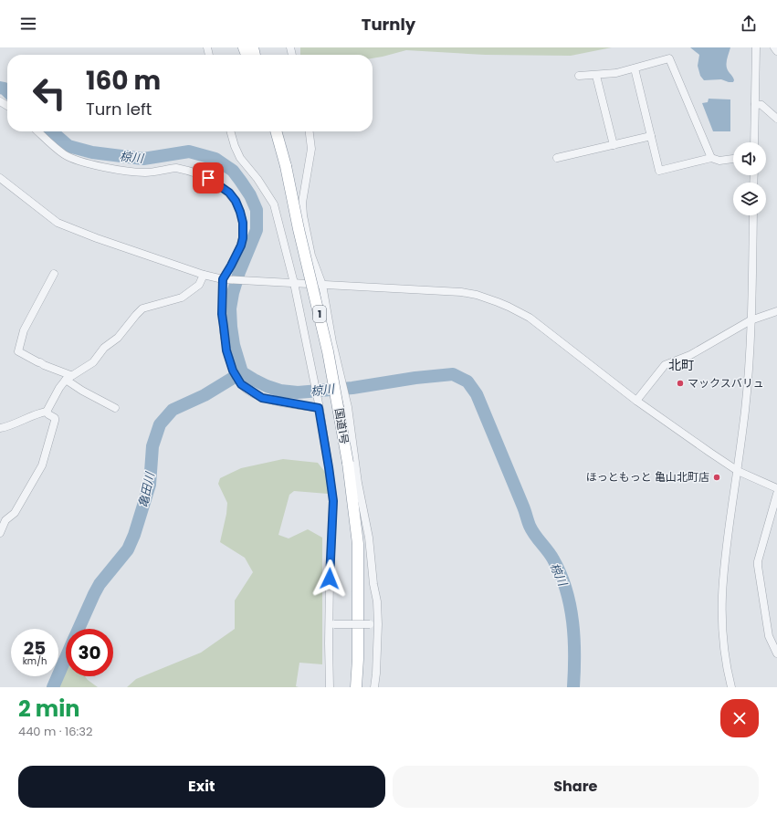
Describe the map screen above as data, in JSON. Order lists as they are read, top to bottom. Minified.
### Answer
{"streets":{"highway":["1","国道1号"]},"districts":["北町"],"water":["椋川","亀田川"],"places":["マックスバリュ","ほっともっと 亀山北町店"],"page":{"header":"Turnly","turn":["160 m","Turn left"],"speed":"25 km/h","limit":"30","heading":["2 min","440 m · 16:32"],"buttons":["Exit","Share"]}}
